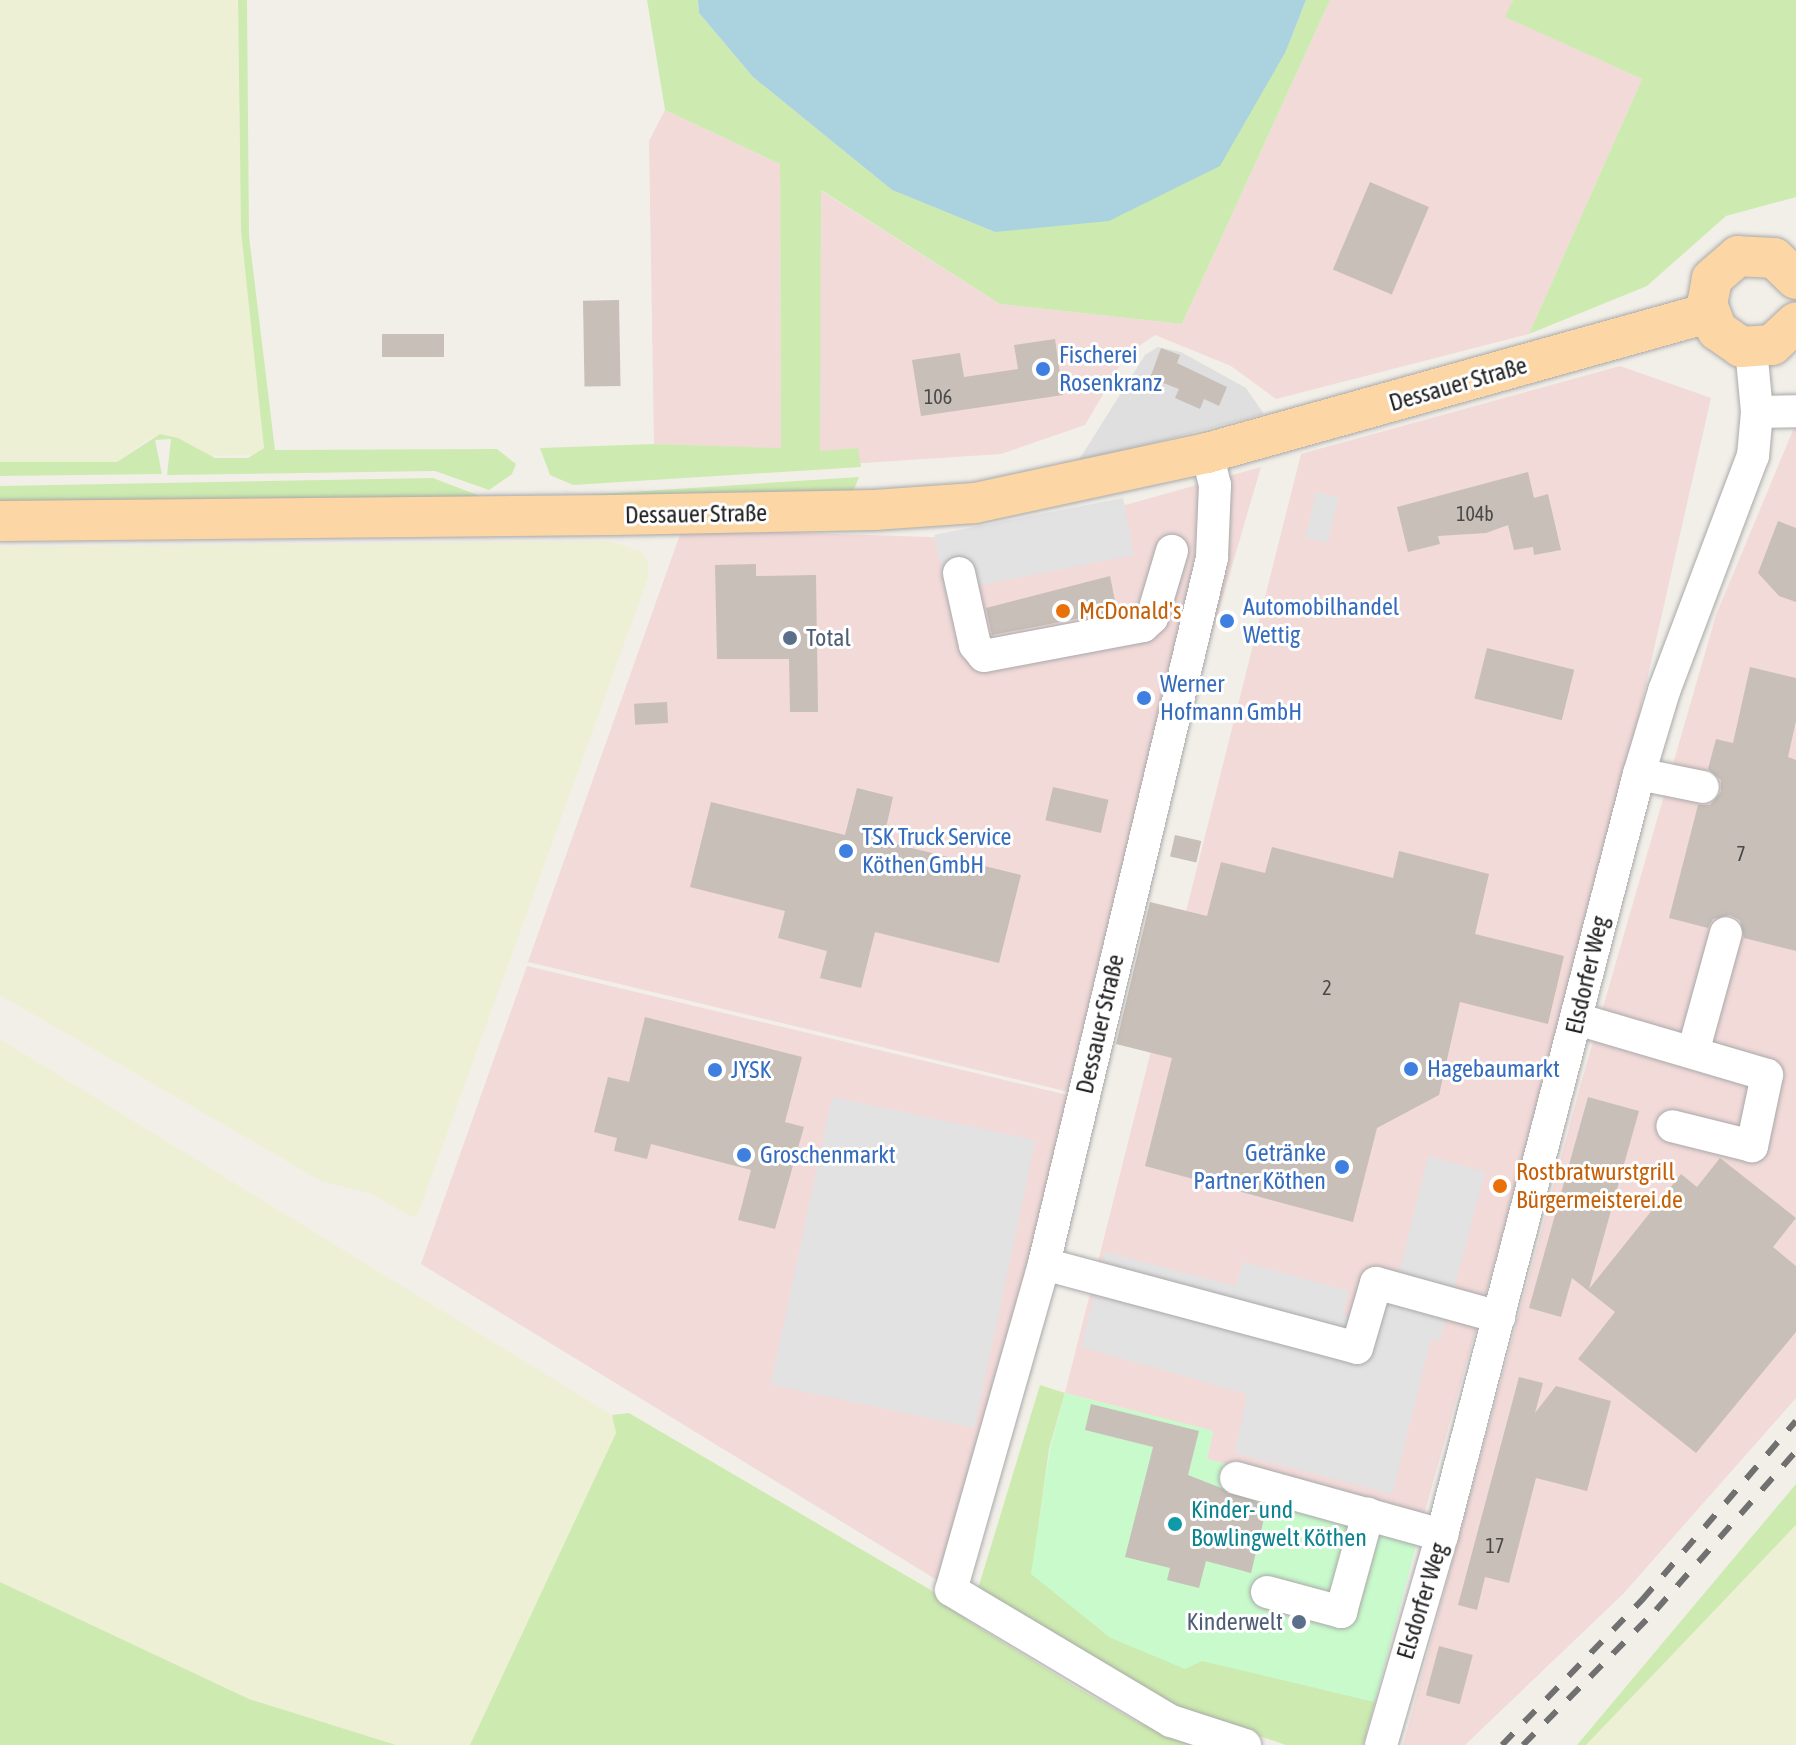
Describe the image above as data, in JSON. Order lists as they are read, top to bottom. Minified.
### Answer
{"streets":{"main road":["Dessauer Straße"],"street":["Elsdorfer Weg"]},"places":["Fischerei Rosenkranz","McDonald's","Automobilhandel Wettig","Total","Werner Hofmann GmbH","TSK Truck Service Köthen GmbH","Hagebaumarkt","JYSK","Groschenmarkt","Getränke Partner Köthen","Rostbratwurstgrill Bürgermeisterei.de","Kinder- und Bowlingwelt Köthen","Kinderwelt"],"house_numbers":["106","104b","7","2","17"]}
